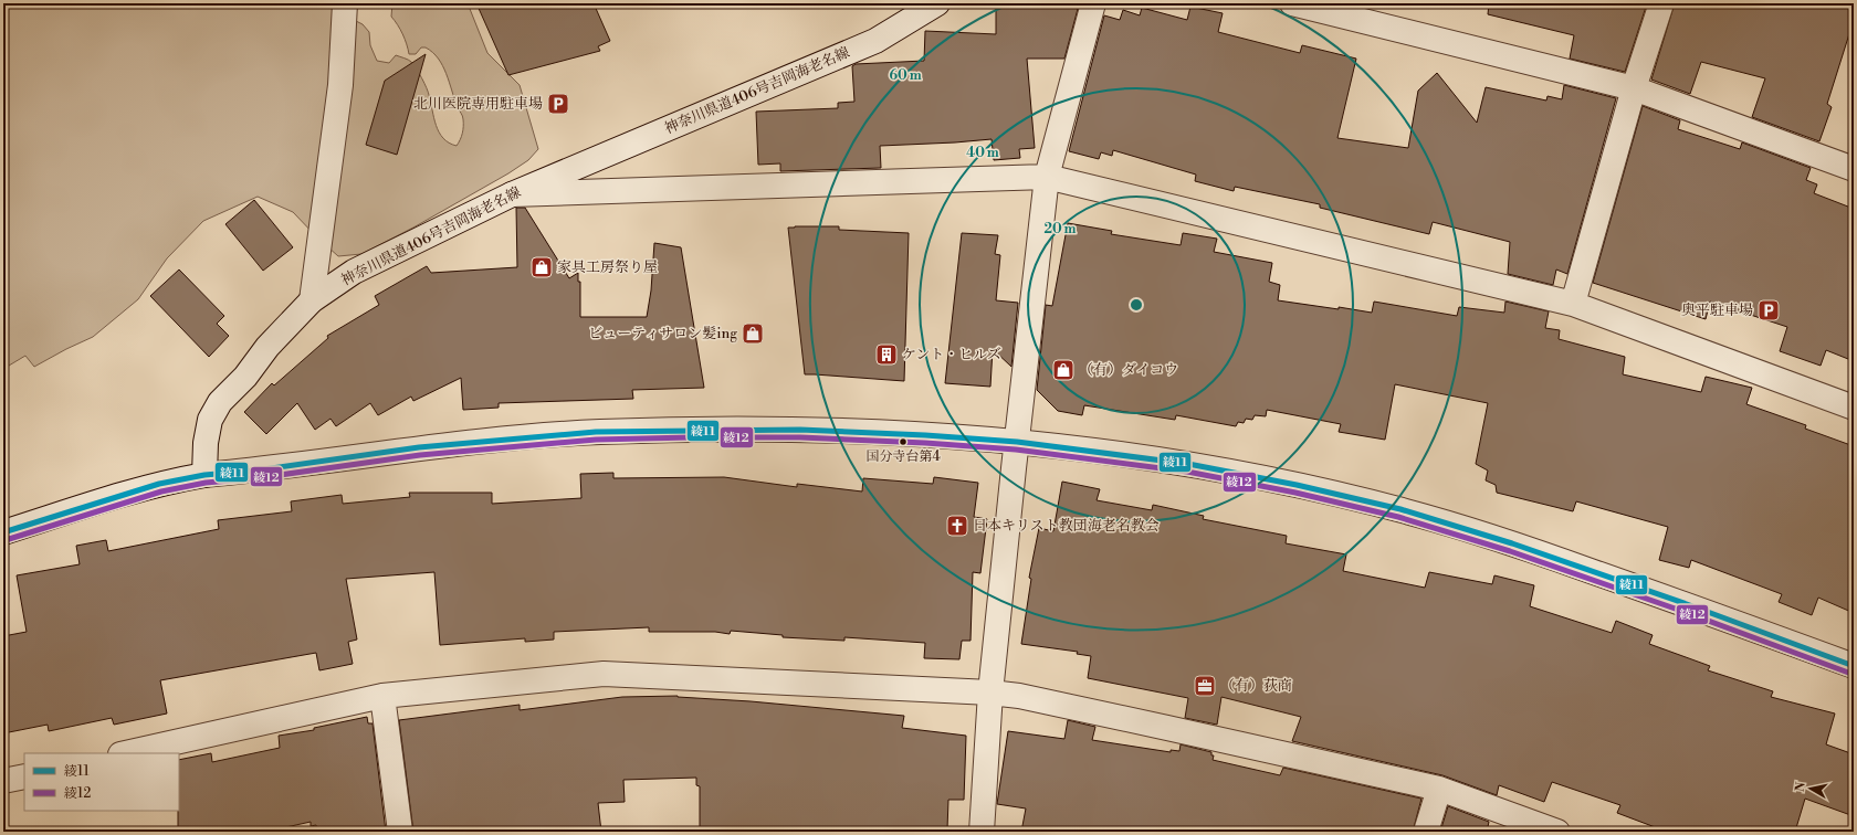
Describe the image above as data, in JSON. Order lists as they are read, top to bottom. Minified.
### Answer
{"streets":{"street":["神奈川県道406号吉岡海老名線"]},"places":{"parking":["北川医院専用駐車場","奥平駐車場"],"shop":["家具工房祭り屋","ビューティサロン髪ing","（有）ダイコウ"],"building":["ケント・ヒルズ"],"other":["国分寺台第4"],"church":["日本キリスト教団海老名教会"],"office":["（有）荻商"]},"lines":["transit line 綾11","transit line 綾12"],"legend":["綾11","綾12"],"north":"left","rings":["60 m","40 m","20 m"]}
